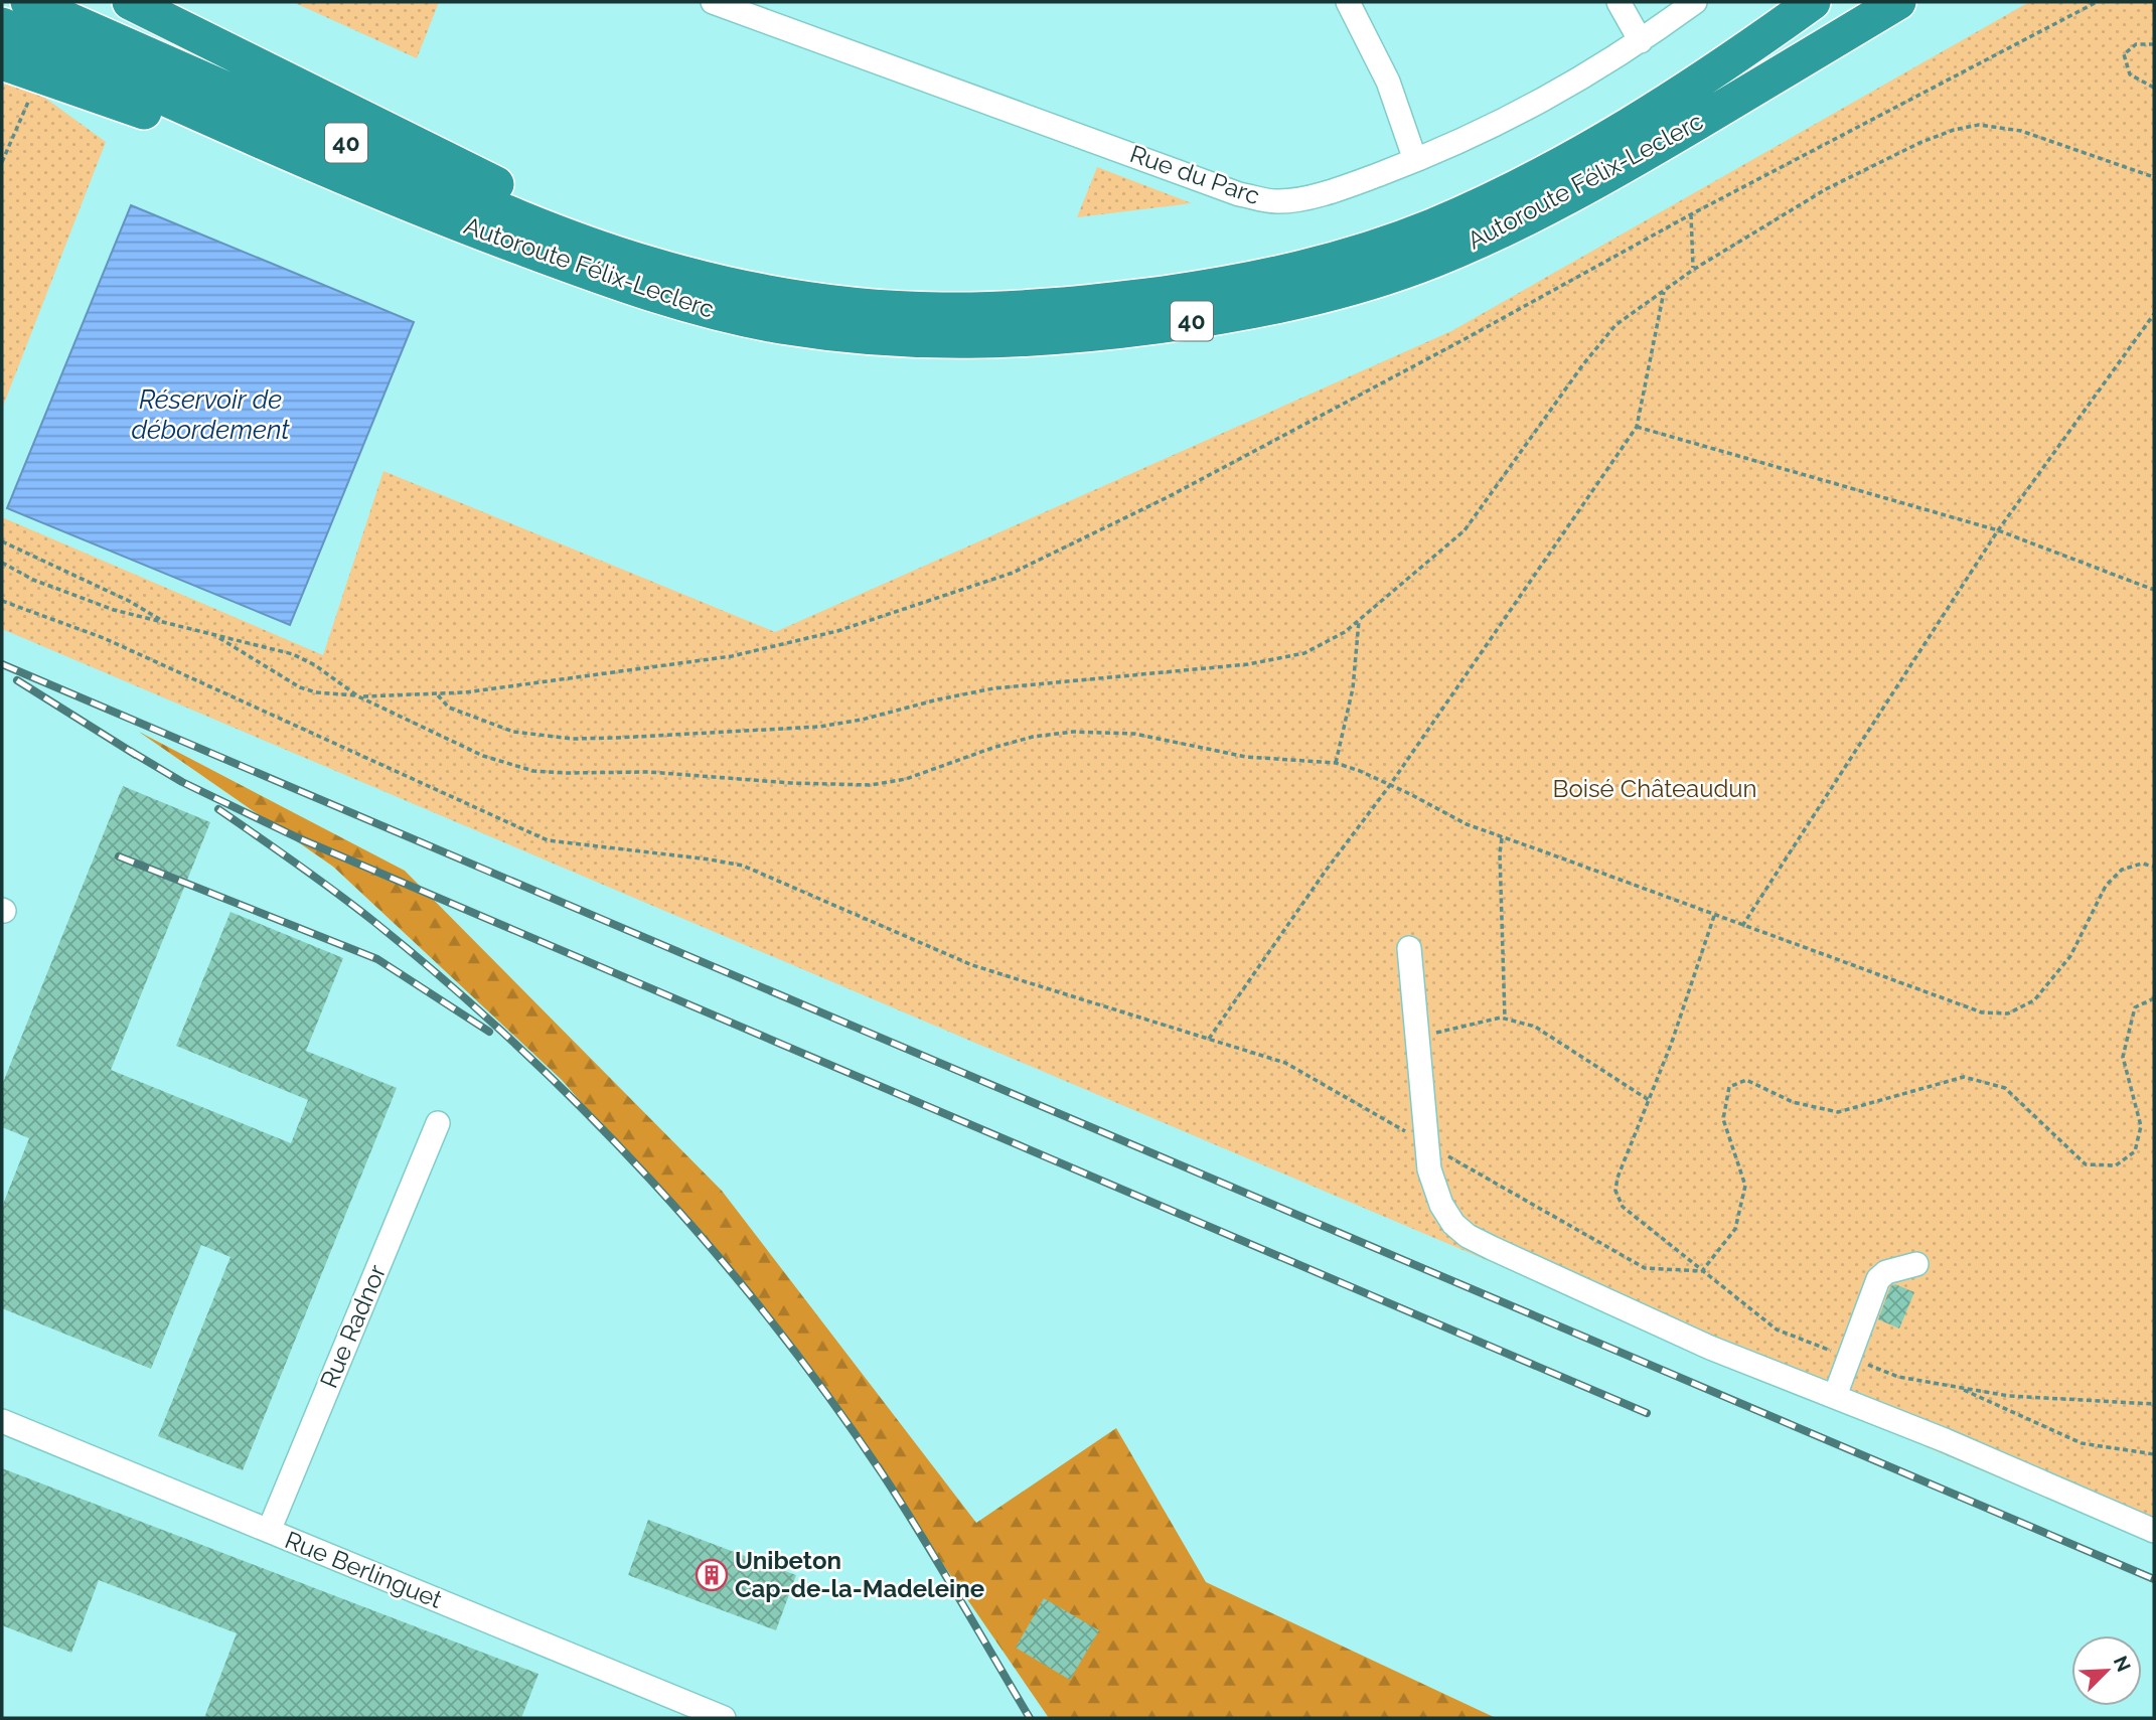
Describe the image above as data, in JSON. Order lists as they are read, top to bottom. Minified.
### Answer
{"streets":{"highway":["40","Autoroute Félix-Leclerc"],"street":["Rue du Parc","Rue Radnor","Rue Berlinguet"]},"crossings":[["Rue Radnor","Rue Berlinguet"]],"water":["Réservoir de débordement"],"parks":["Boisé Châteaudun"],"places":{"building":["Unibeton Cap-de-la-Madeleine"]},"north":"top right"}
